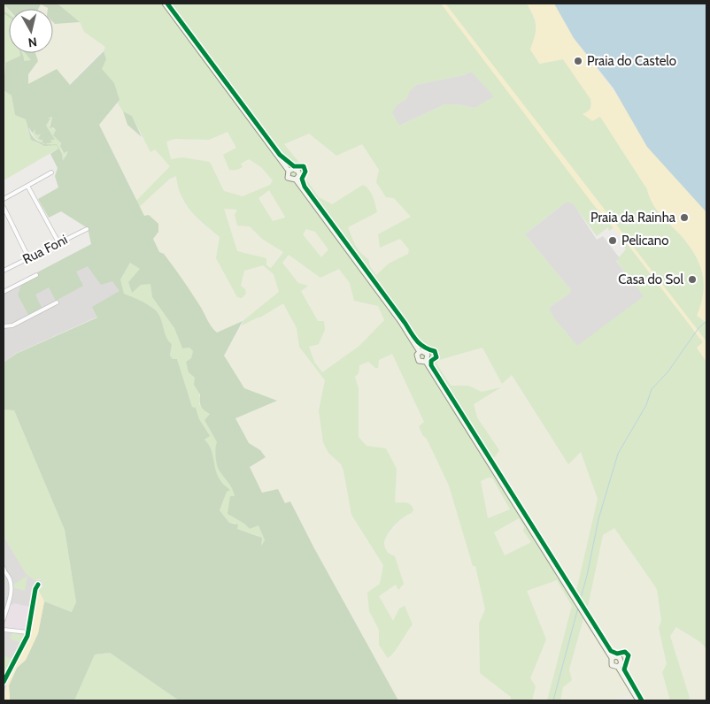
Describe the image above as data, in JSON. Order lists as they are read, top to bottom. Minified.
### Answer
{"streets":{"street":["Rua Foni"]},"places":["Praia do Castelo","Praia da Rainha","Pelicano","Casa do Sol"],"north":"bottom"}
